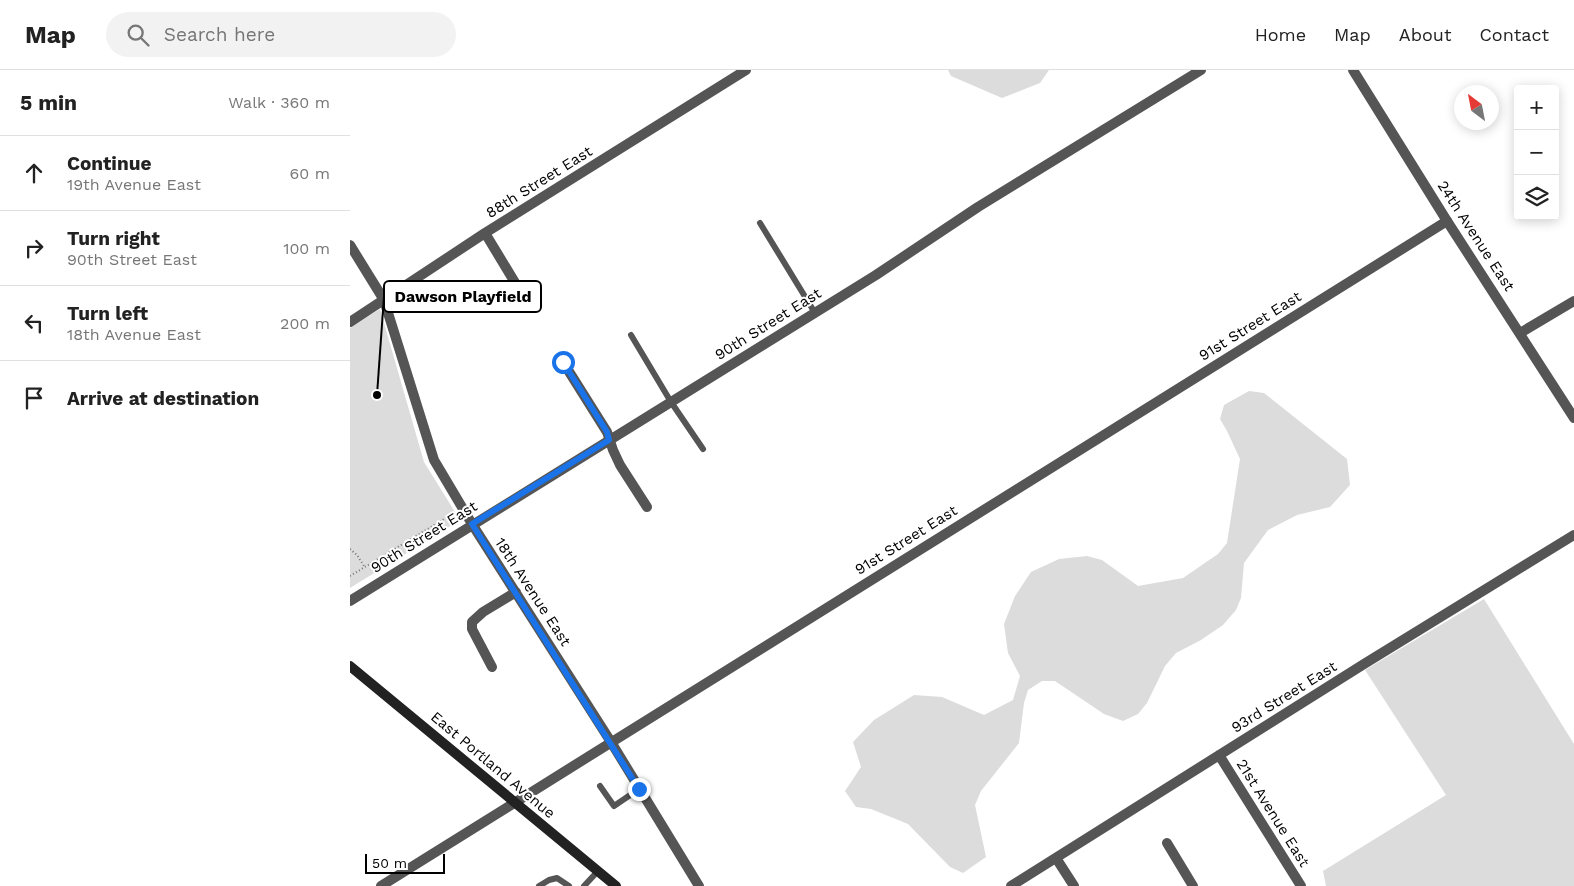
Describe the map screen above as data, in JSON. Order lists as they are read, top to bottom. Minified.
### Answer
{"streets":{"main road":["East Portland Avenue"],"street":["88th Street East","24th Avenue East","90th Street East","91st Street East","18th Avenue East","93rd Street East","21st Avenue East"]},"crossings":[["88th Street East","18th Avenue East"],["24th Avenue East","91st Street East"],["90th Street East","18th Avenue East"],["91st Street East","18th Avenue East"],["91st Street East","East Portland Avenue"],["93rd Street East","21st Avenue East"]],"places":["Dawson Playfield"],"scale_bar":"50 m","north":"top left","page":{"header":"Map","search":"Search here","nav":["Home","Map","About","Contact"],"heading":["5 min","Walk · 360 m"],"map_buttons":["+","−"],"list":[["Continue","19th Avenue East","60 m"],["Turn right","90th Street East","100 m"],["Turn left","18th Avenue East","200 m"],"Arrive at destination"],"scale":"50 m"}}
